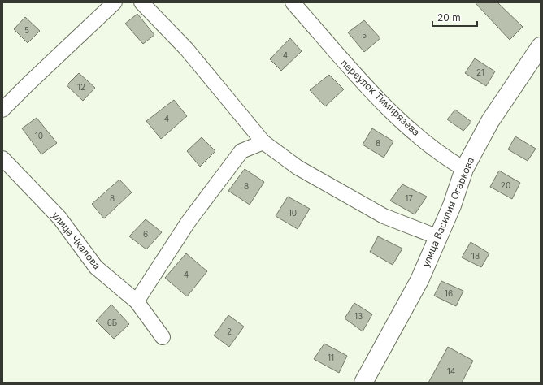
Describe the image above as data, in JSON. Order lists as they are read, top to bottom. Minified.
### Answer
{"streets":{"street":["переулок Тимирязева","улица Василия Огаркова","улица Чкалова"]},"crossings":[["переулок Тимирязева","улица Василия Огаркова"]],"house_numbers":["5","5","4","21","12","4","10","8","20","8","8","17","10","6","18","4","16","13","6Б","2","11","14"],"scale_bar":"20 m"}
